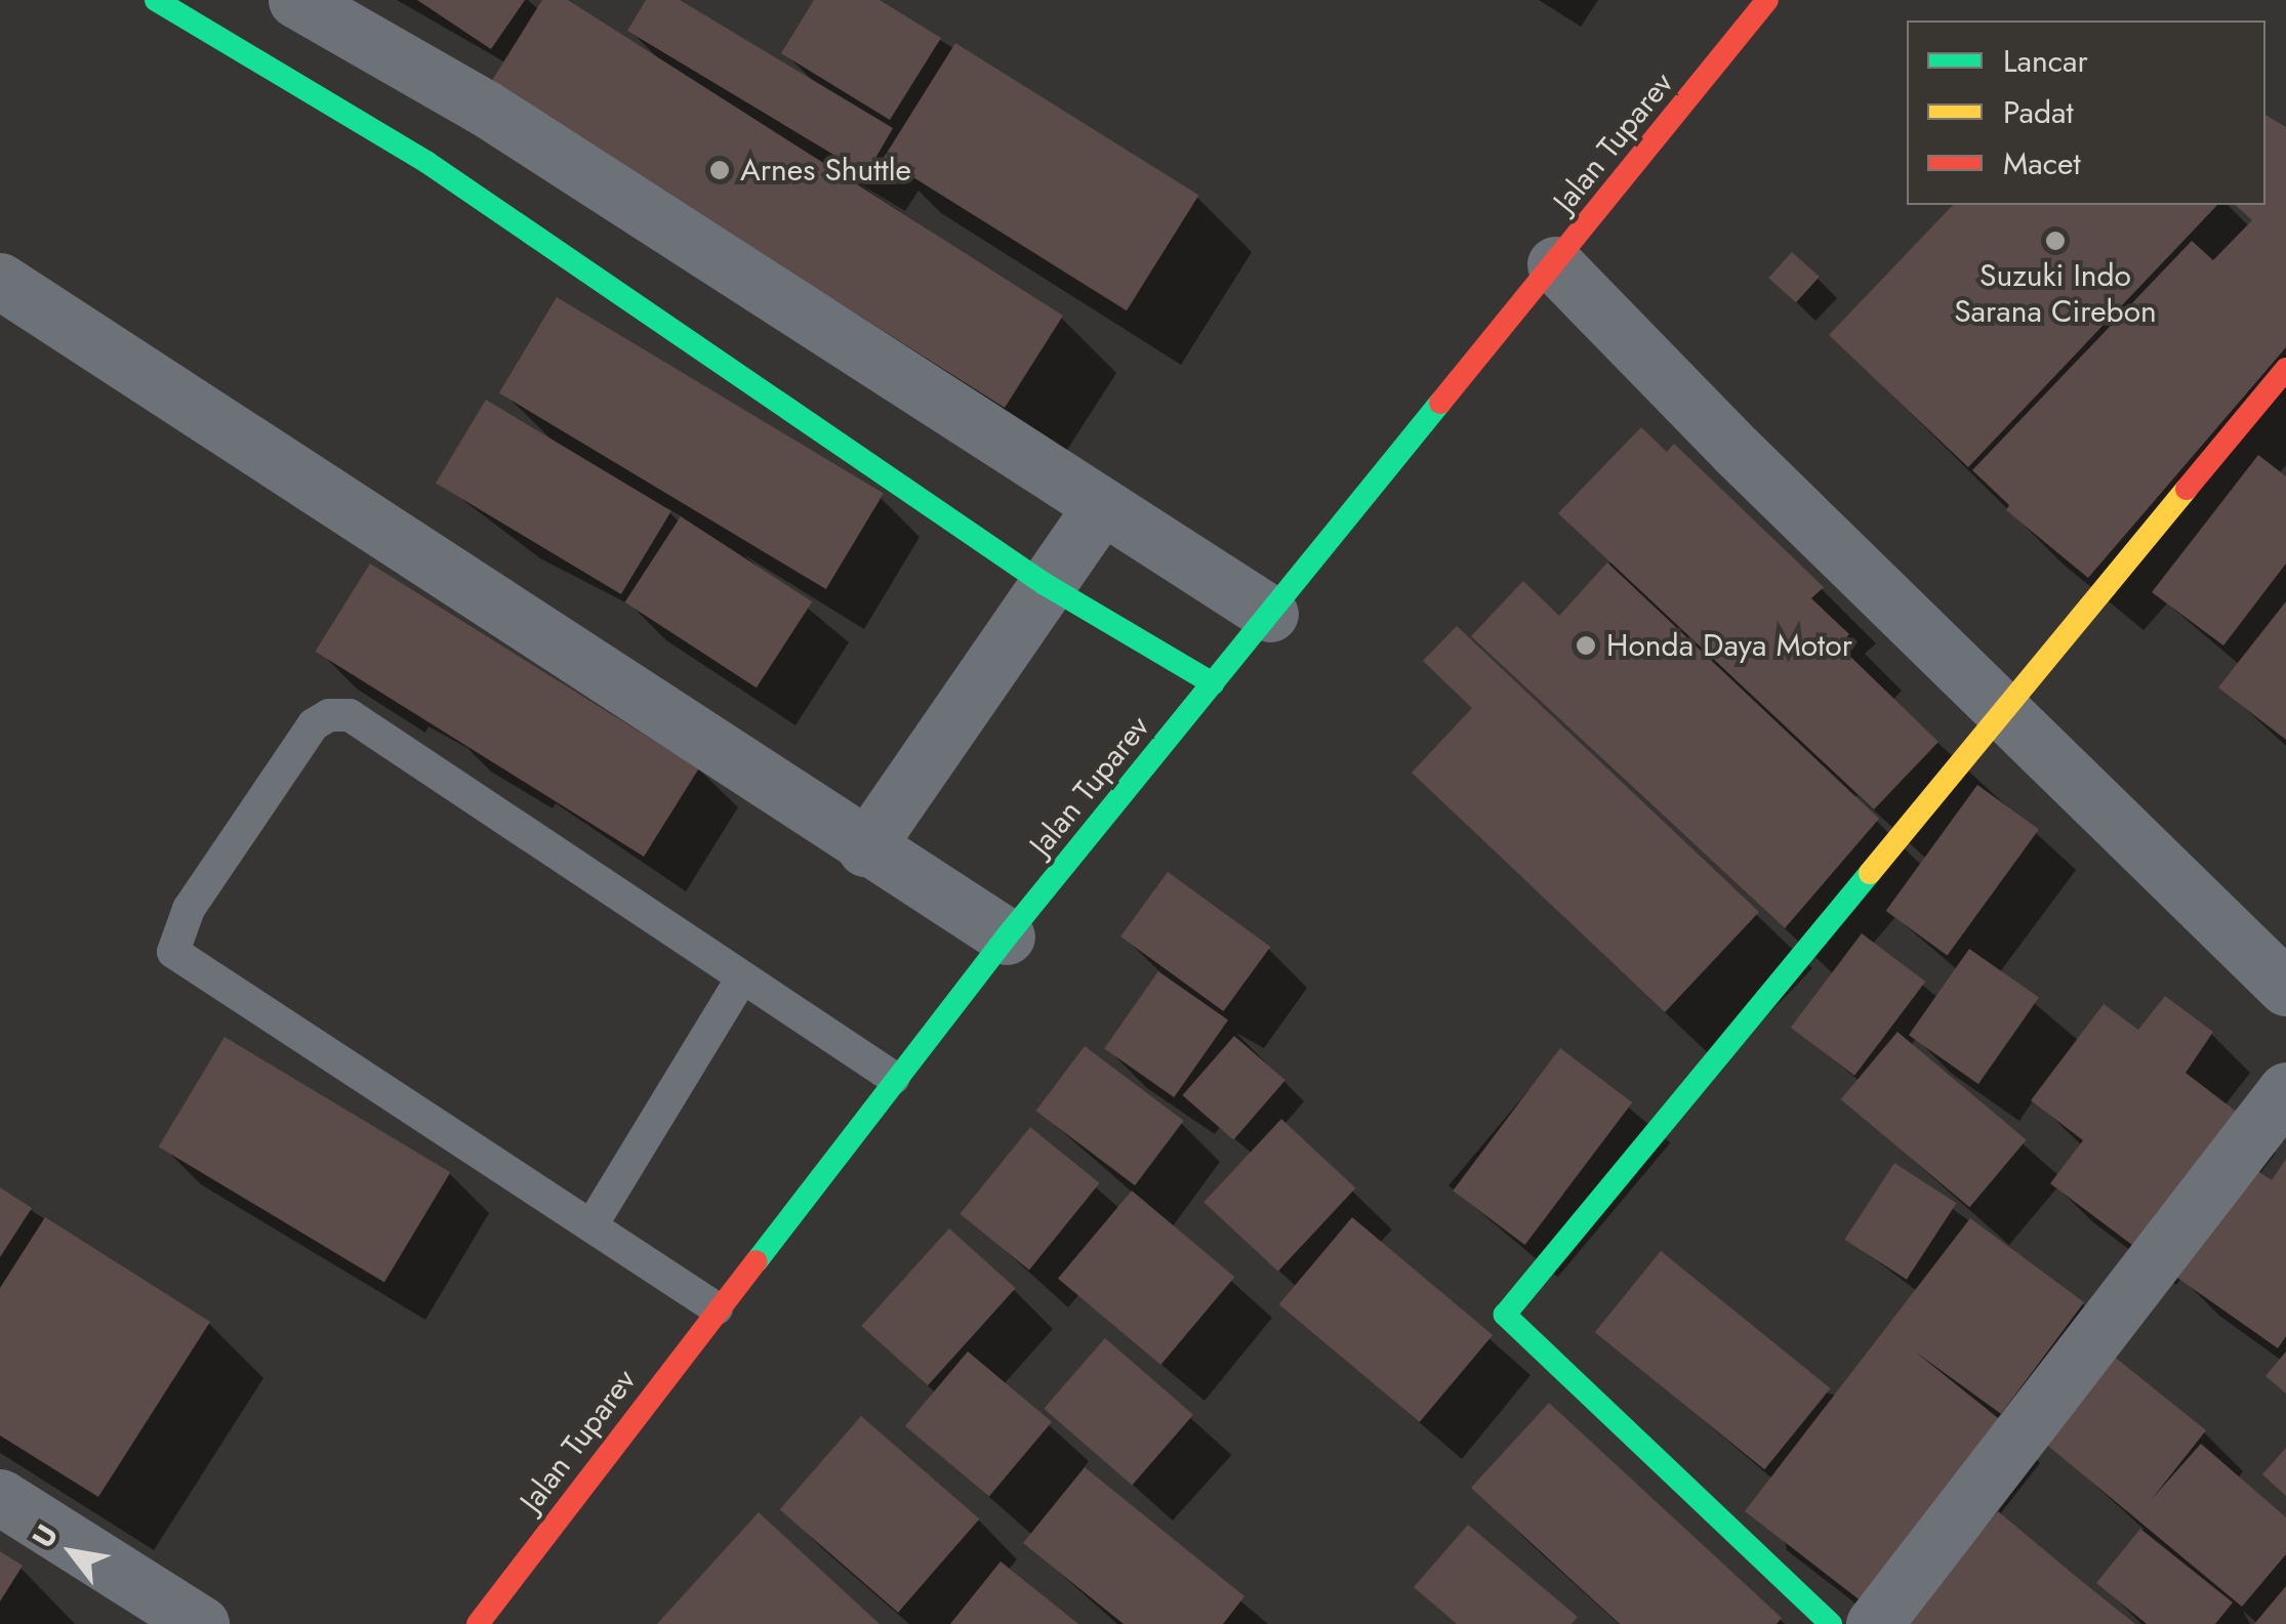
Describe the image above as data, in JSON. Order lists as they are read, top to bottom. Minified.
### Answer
{"streets":{"street":["Jalan Tuparev"]},"places":["Arnes Shuttle","Suzuki Indo Sarana Cirebon","Honda Daya Motor"],"legend":["Lancar","Padat","Macet"],"north":"top left"}
